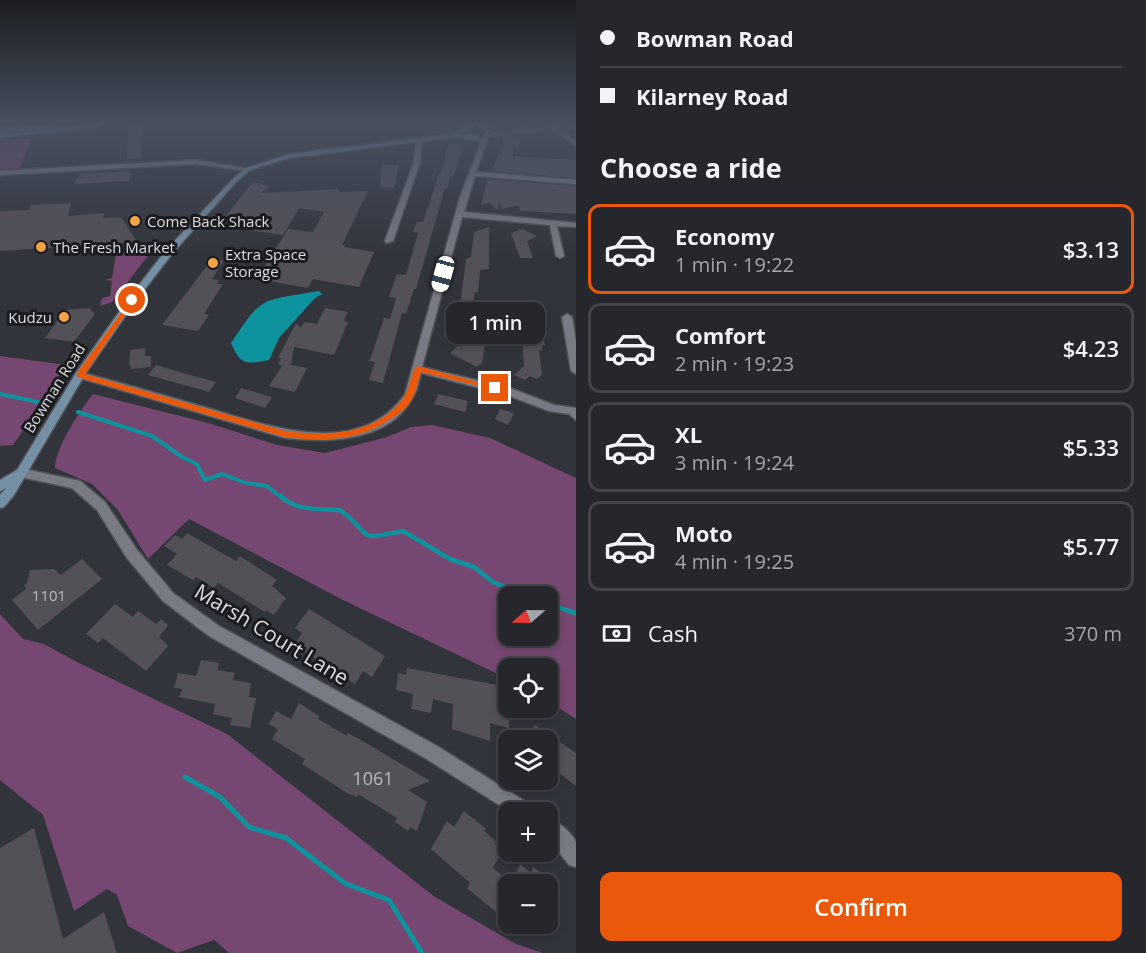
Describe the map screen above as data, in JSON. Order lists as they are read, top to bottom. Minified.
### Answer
{"streets":{"main road":["Bowman Road"],"street":["Marsh Court Lane"]},"crossings":[["Bowman Road","Marsh Court Lane"]],"places":["Come Back Shack","The Fresh Market","Extra Space Storage","Kudzu"],"house_numbers":["1101","1061"],"north":"left","page":{"banner":["Bowman Road","Kilarney Road"],"heading":"Choose a ride","list":[{"name":"Economy","note":"1 min · 19:22","value":"$3.13"},{"name":"Comfort","note":"2 min · 19:23","value":"$4.23"},{"name":"XL","note":"3 min · 19:24","value":"$5.33"},{"name":"Moto","note":"4 min · 19:25","value":"$5.77"}],"bubble":"1 min","map_buttons":["+","−"],"pay":["Cash","370 m"],"buttons":"Confirm"}}
